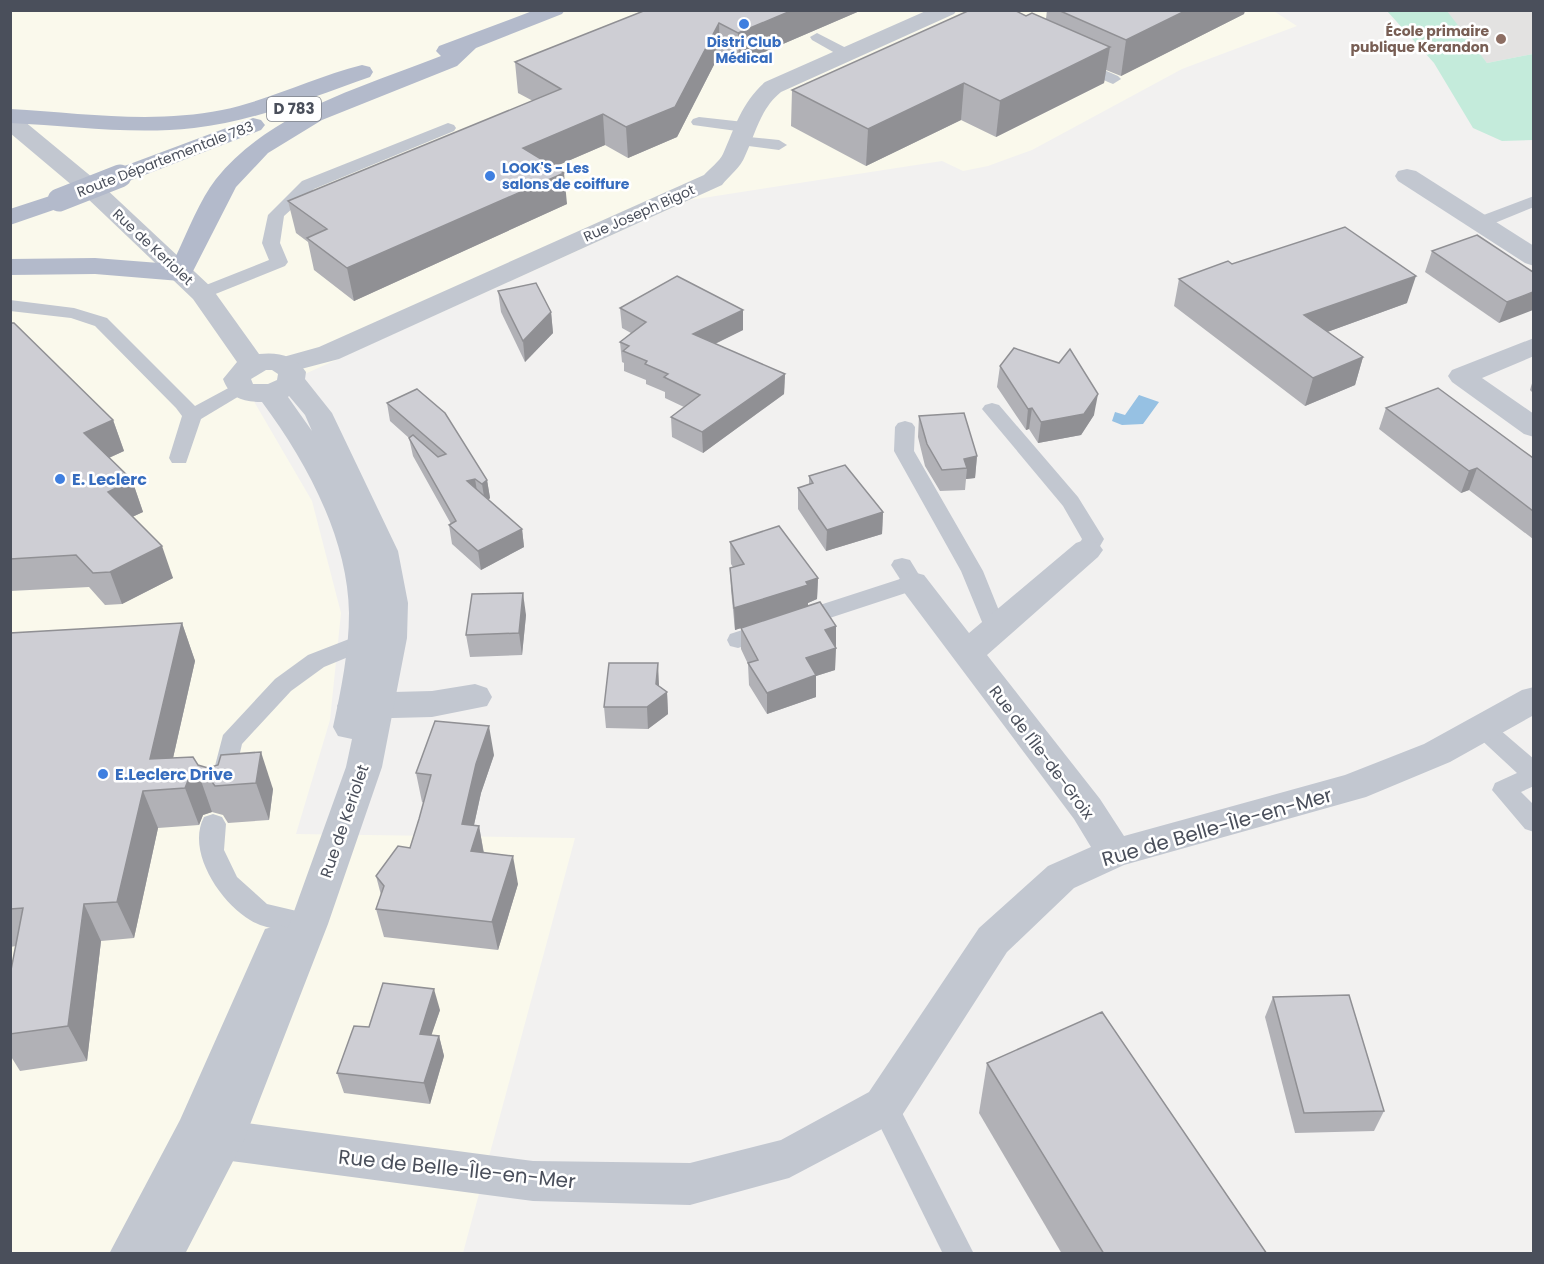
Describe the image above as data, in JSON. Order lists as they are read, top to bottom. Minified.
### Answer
{"streets":{"main road":["D 783","Route Départementale 783"],"street":["Rue Joseph Bigot","Rue de Keriolet","Rue de l'Île-de-Groix","Rue de Belle-Île-en-Mer"]},"crossings":[["Rue Joseph Bigot","Rue de Keriolet"],["Rue de Keriolet","Rue de Belle-Île-en-Mer"],["Rue de l'Île-de-Groix","Rue de Belle-Île-en-Mer"]],"places":["Distri Club Médical","École primaire publique Kerandon","LOOK'S - Les salons de coiffure","E. Leclerc","E.Leclerc Drive"]}
